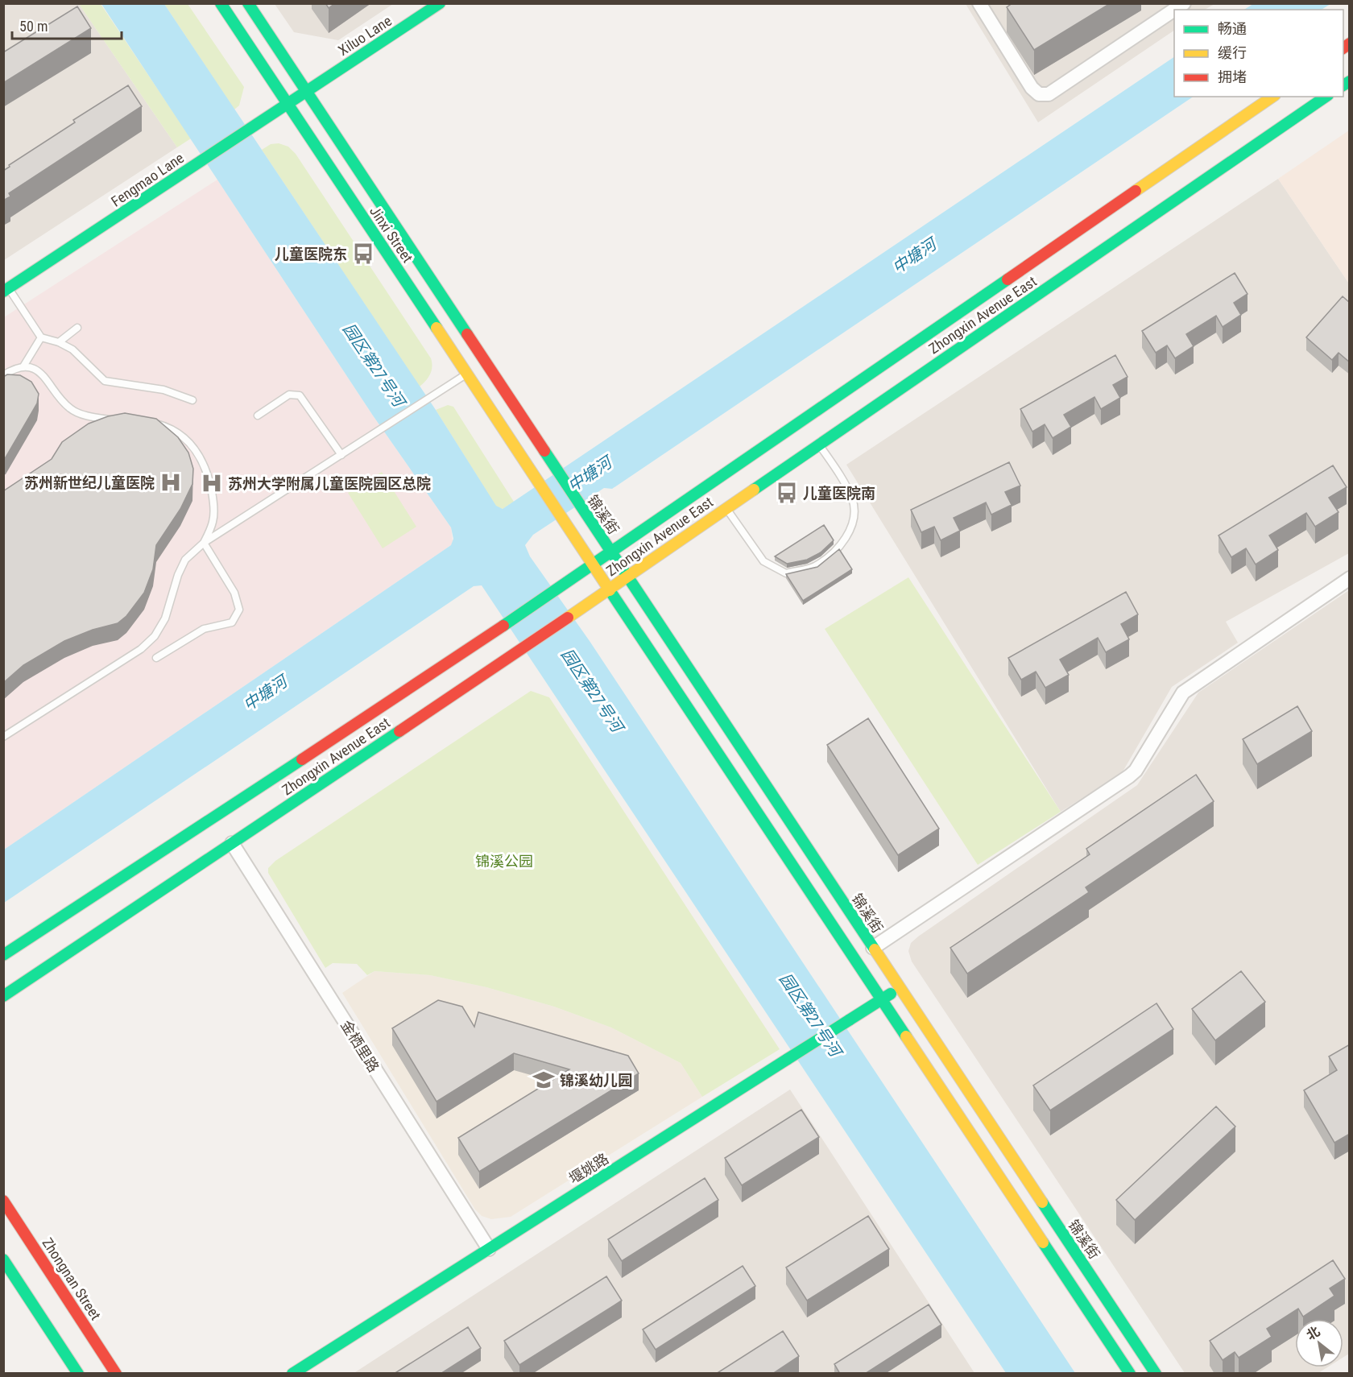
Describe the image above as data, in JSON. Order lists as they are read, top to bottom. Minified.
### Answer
{"streets":{"main road":["Xiluo Lane","Fengmao Lane","Jinxi Street","Zhongxin Avenue East","锦溪街","堰姚路","Zhongnan Street"],"street":["金栖里路"]},"crossings":[["Xiluo Lane","Fengmao Lane"],["Xiluo Lane","Jinxi Street"],["Fengmao Lane","Jinxi Street"],["Jinxi Street","Zhongxin Avenue East"],["Jinxi Street","锦溪街"],["Zhongxin Avenue East","锦溪街"],["Zhongxin Avenue East","金栖里路"],["锦溪街","堰姚路"],["金栖里路","堰姚路"]],"water":["中塘河","园区第27号河"],"parks":["锦溪公园"],"places":{"bus stop":["儿童医院东","儿童医院南"],"hospital":["苏州新世纪儿童医院","苏州大学附属儿童医院园区总院"],"school or university":["锦溪幼儿园"]},"legend":["畅通","缓行","拥堵"],"scale_bar":"50 m","north":"top left"}
